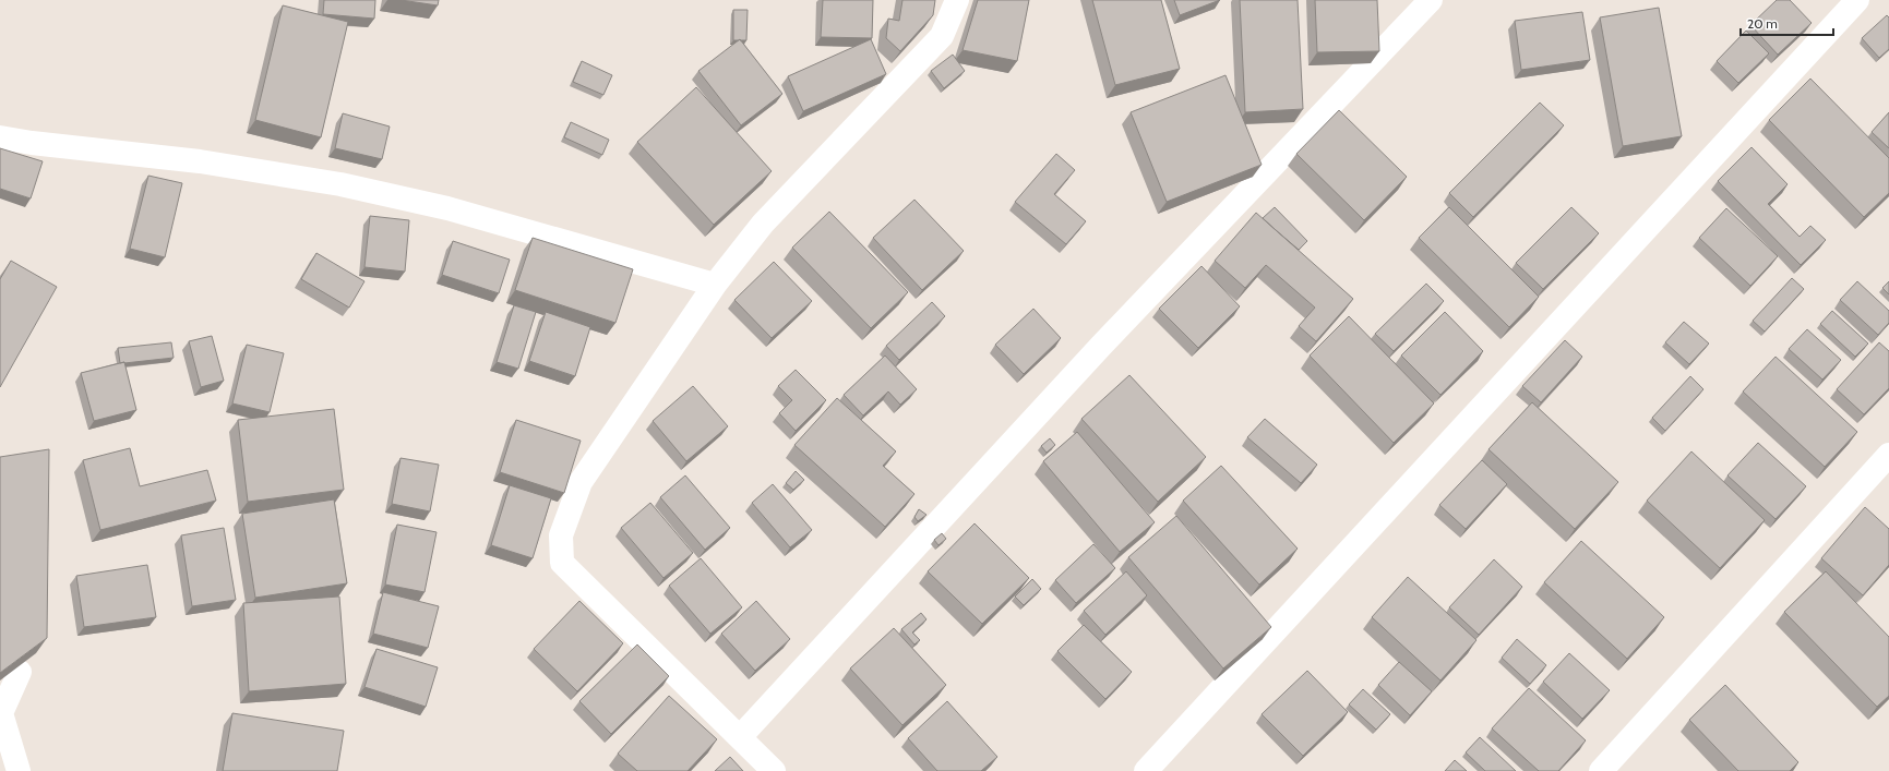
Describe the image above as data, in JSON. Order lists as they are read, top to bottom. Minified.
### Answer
{"scale_bar":"20 m"}
